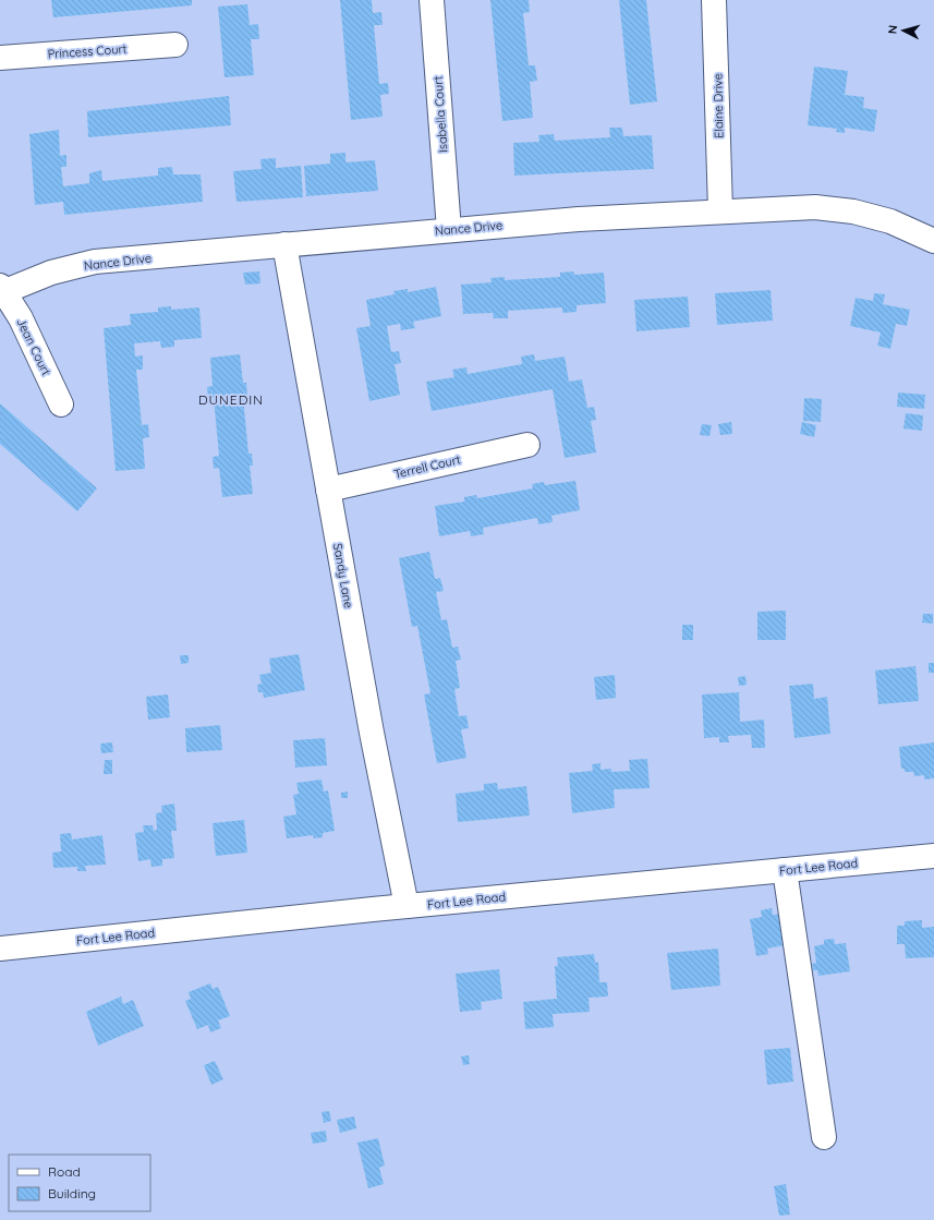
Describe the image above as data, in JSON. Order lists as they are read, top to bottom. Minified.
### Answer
{"streets":{"street":["Princess Court","Elaine Drive","Isabella Court","Nance Drive","Jean Court","Terrell Court","Sandy Lane","Fort Lee Road"]},"crossings":[["Elaine Drive","Nance Drive"],["Isabella Court","Nance Drive"],["Nance Drive","Jean Court"],["Nance Drive","Sandy Lane"],["Terrell Court","Sandy Lane"],["Sandy Lane","Fort Lee Road"]],"districts":["DUNEDIN"],"legend":["Road","Building"],"north":"left"}
